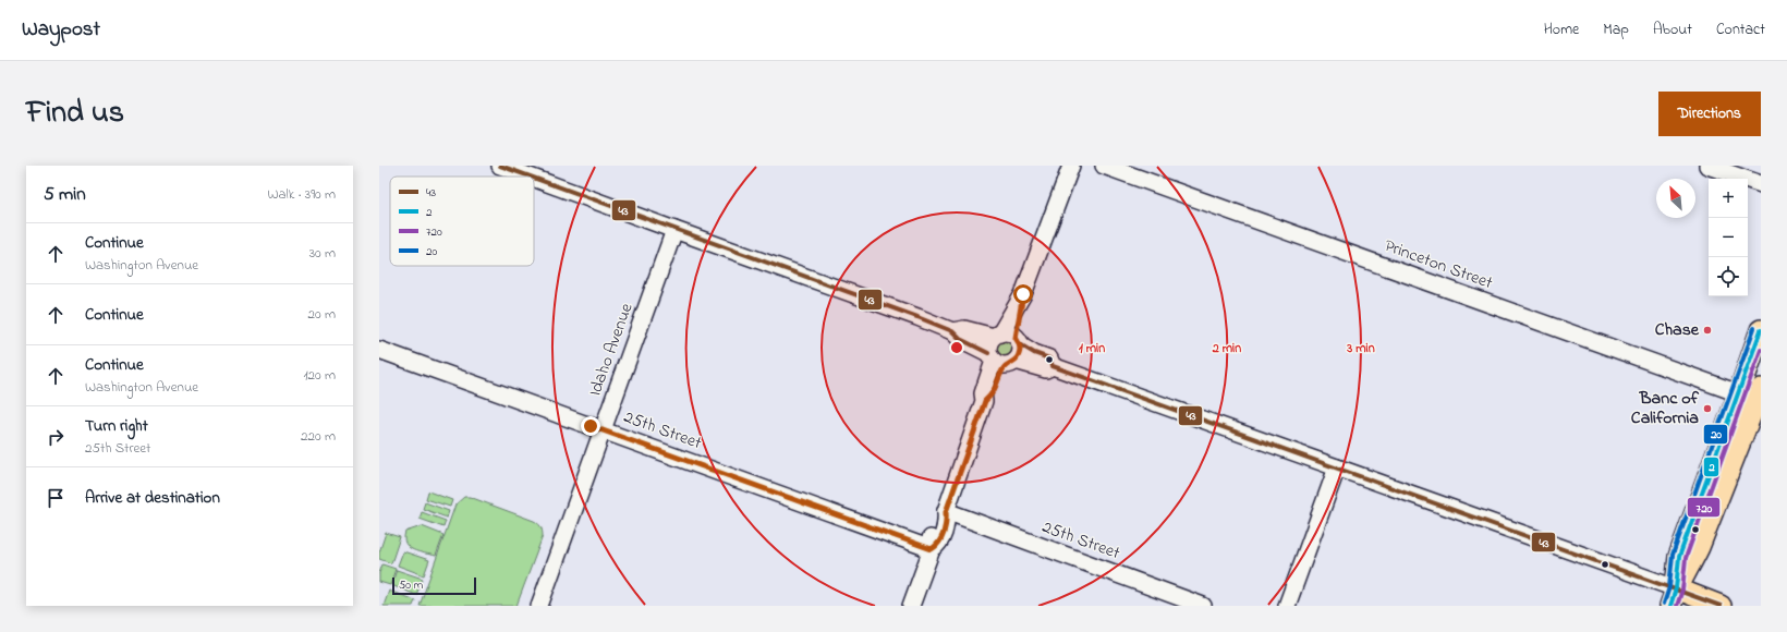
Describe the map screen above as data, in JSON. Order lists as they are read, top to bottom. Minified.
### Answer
{"streets":{"street":["Princeton Street","Idaho Avenue","25th Street"]},"crossings":[["Idaho Avenue","25th Street"]],"places":["Chase","Banc of California"],"lines":["transit line 43","transit line 20","transit line 2","transit line 720"],"legend":["43","2","720","20"],"scale_bar":"50 m","north":"top left","page":{"header":"Waypost","nav":["Home","Map","About","Contact"],"title":"Find us","buttons":"Directions","heading":["5 min","Walk · 390 m"],"map_buttons":["+","−"],"list":[["Continue","Washington Avenue","30 m"],["Continue","20 m"],["Continue","Washington Avenue","120 m"],["Turn right","25th Street","220 m"],"Arrive at destination"],"scale":"50 m"},"rings":["1 min","2 min","3 min"]}
